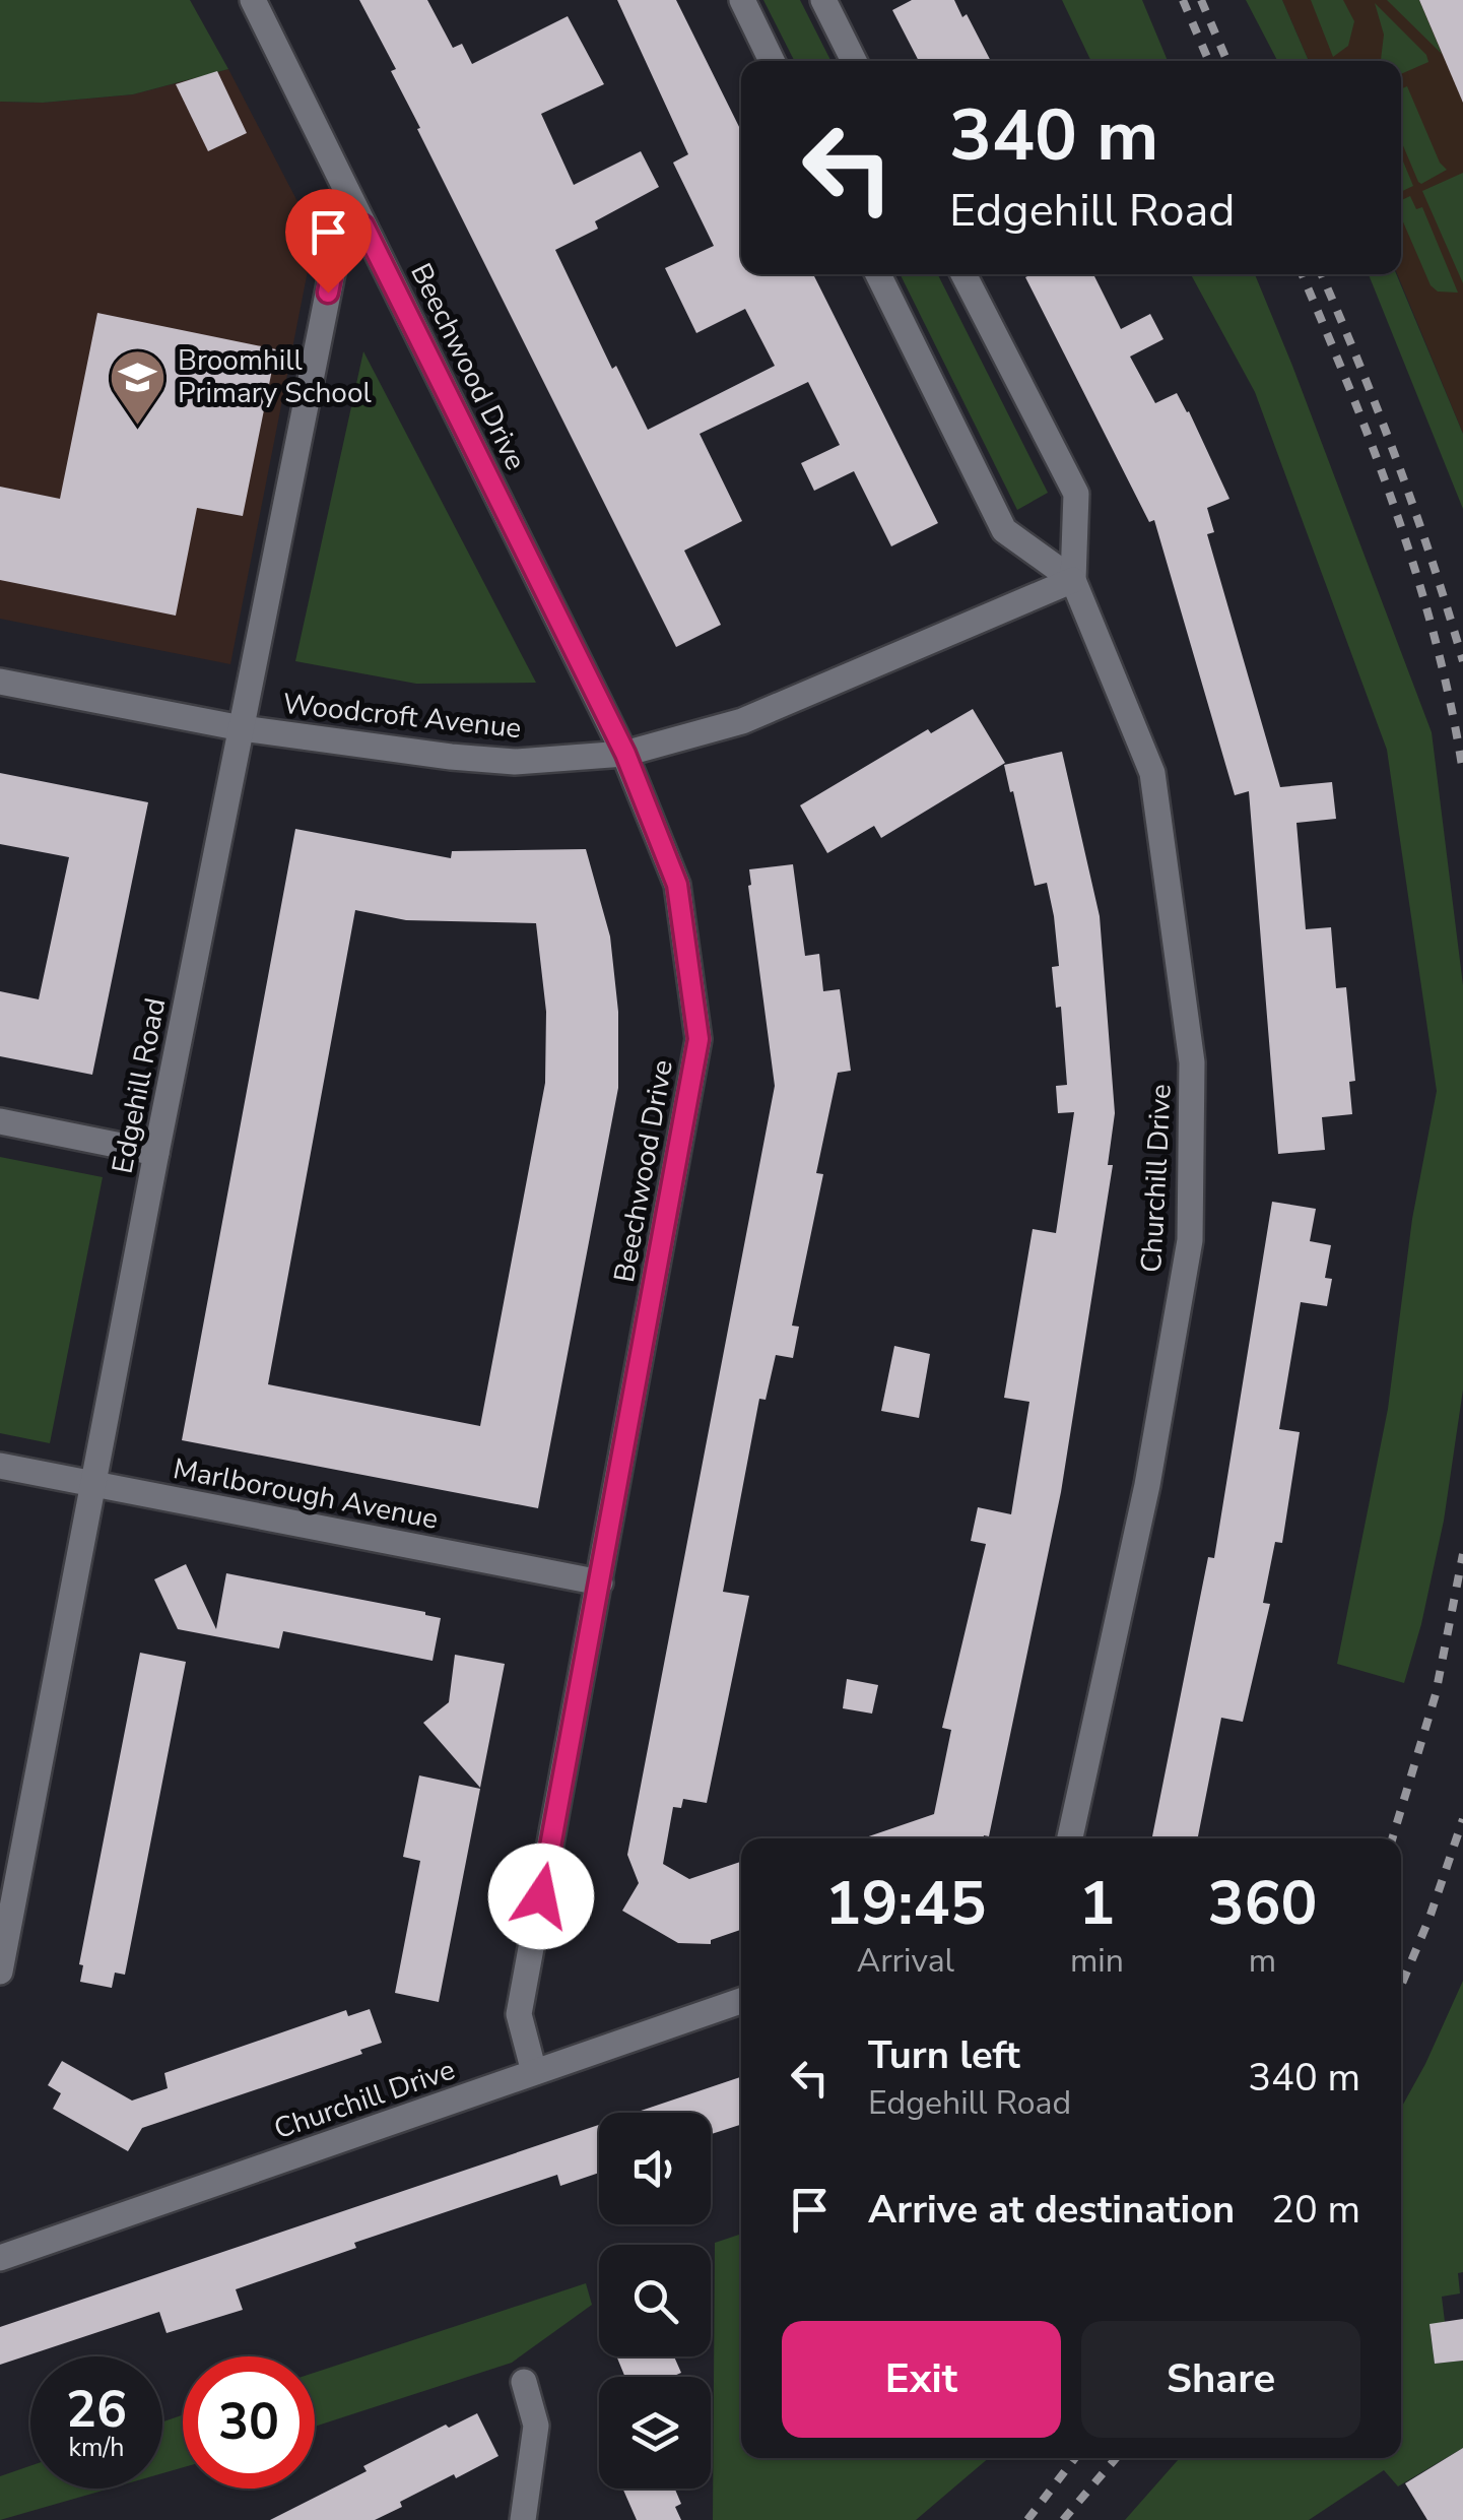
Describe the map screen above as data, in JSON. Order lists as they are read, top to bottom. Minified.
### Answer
{"streets":{"street":["Beechwood Drive","Woodcroft Avenue","Edgehill Road","Churchill Drive","Marlborough Avenue"]},"crossings":[["Beechwood Drive","Woodcroft Avenue"],["Beechwood Drive","Edgehill Road"],["Beechwood Drive","Churchill Drive"],["Beechwood Drive","Marlborough Avenue"],["Woodcroft Avenue","Edgehill Road"],["Woodcroft Avenue","Churchill Drive"],["Edgehill Road","Marlborough Avenue"]],"places":{"school or university":["Broomhill Primary School"]},"page":{"turn":["340 m","Edgehill Road"],"eta":["19:45","Arrival","1","min","360","m"],"list":[{"name":"Turn left","note":"Edgehill Road","value":"340 m"},{"name":"Arrive at destination","value":"20 m"}],"buttons":["Exit","Share"],"speed":"26 km/h","limit":"30"}}
